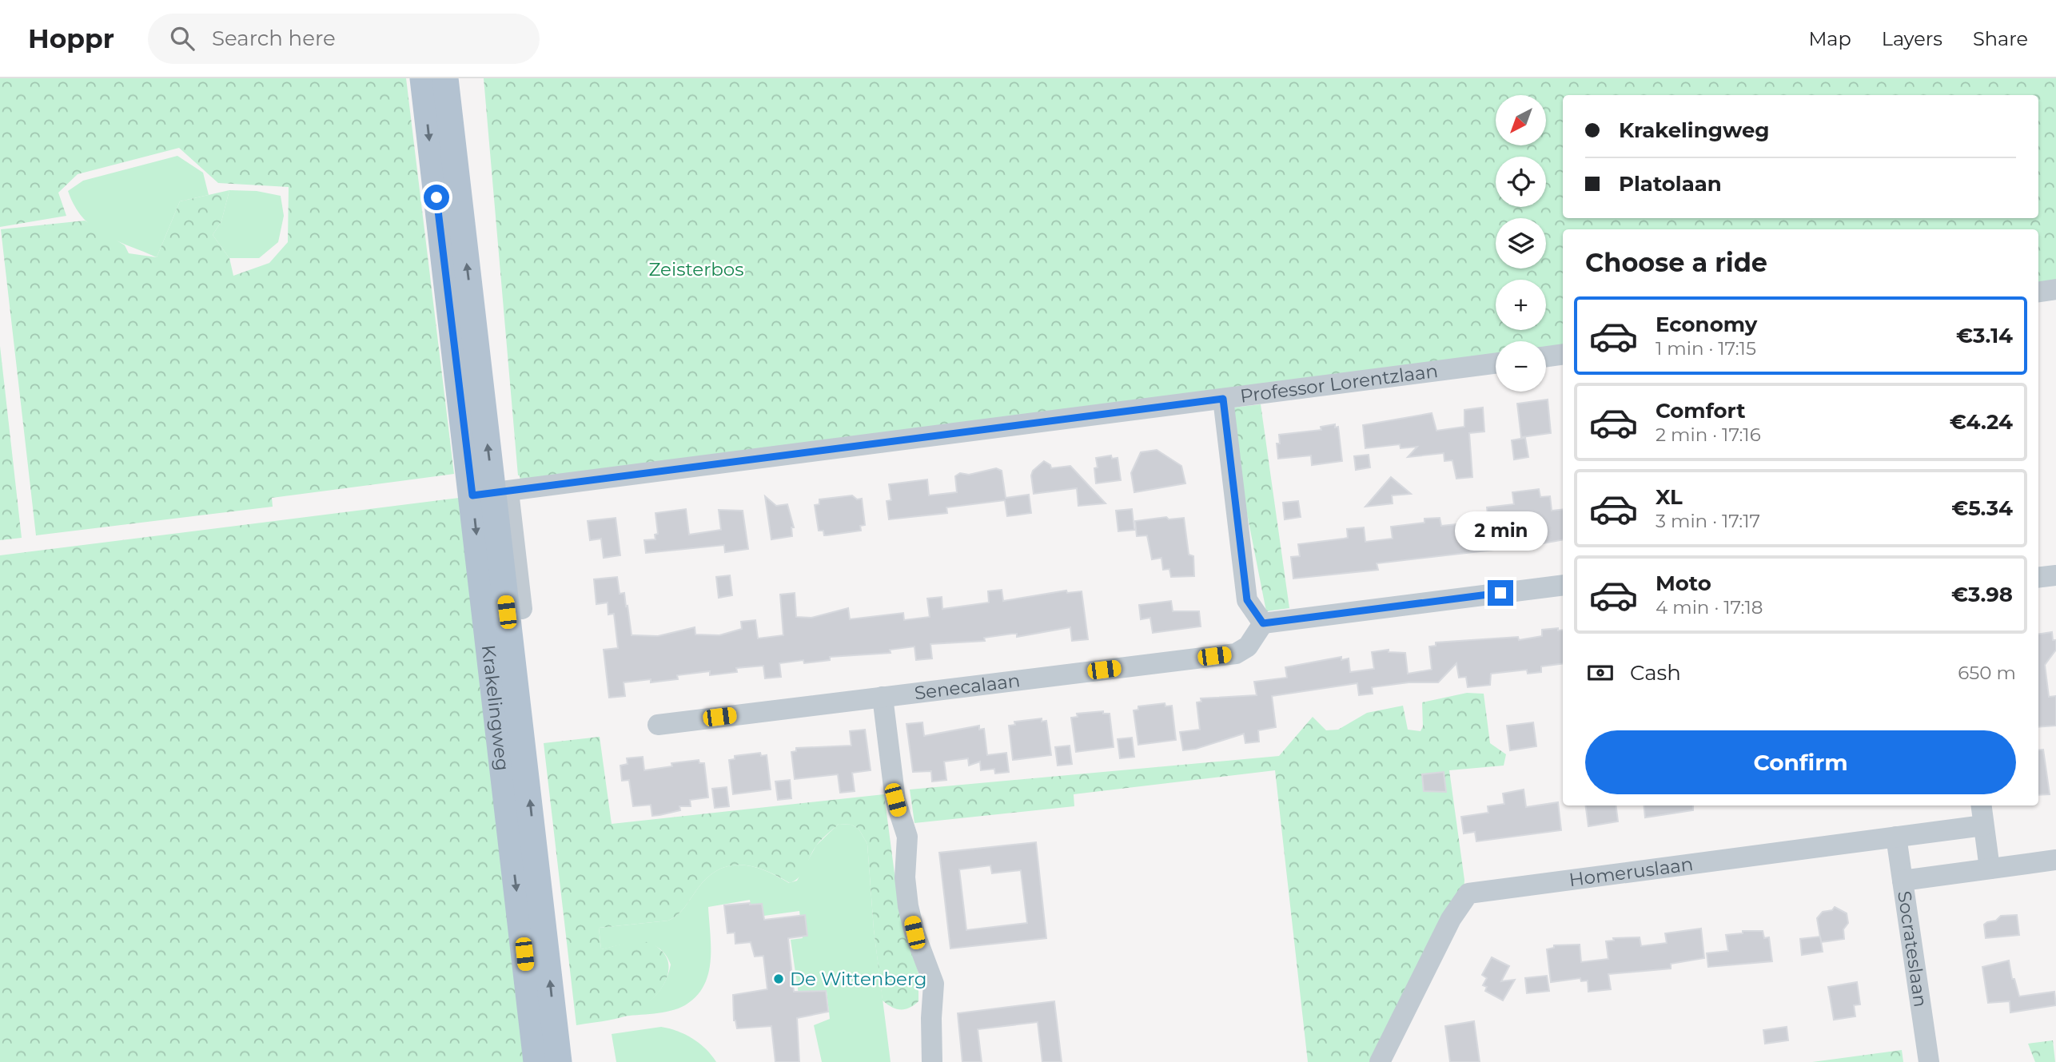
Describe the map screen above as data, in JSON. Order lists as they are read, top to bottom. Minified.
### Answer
{"streets":{"main road":["Krakelingweg"],"street":["Professor Lorentzlaan","Senecalaan","Homeruslaan","Socrateslaan"]},"crossings":[["Professor Lorentzlaan","Krakelingweg"],["Homeruslaan","Socrateslaan"]],"parks":["Zeisterbos"],"places":["De Wittenberg"],"north":"bottom left","page":{"header":"Hoppr","search":"Search here","nav":["Map","Layers","Share"],"map_buttons":["+","−"],"banner":["Krakelingweg","Platolaan"],"heading":"Choose a ride","list":[{"name":"Economy","note":"1 min · 17:15","value":"€3.14"},{"name":"Comfort","note":"2 min · 17:16","value":"€4.24"},{"name":"XL","note":"3 min · 17:17","value":"€5.34"},{"name":"Moto","note":"4 min · 17:18","value":"€3.98"}],"bubble":"2 min","pay":["Cash","650 m"],"buttons":"Confirm"}}
